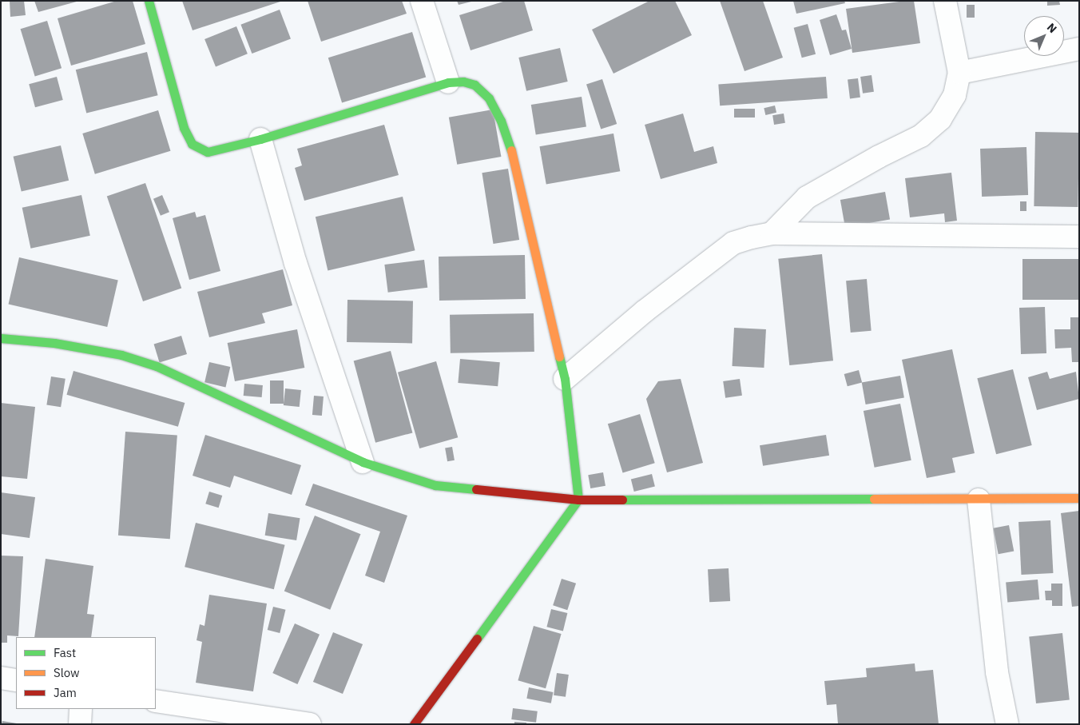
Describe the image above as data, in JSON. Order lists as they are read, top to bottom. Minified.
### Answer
{"legend":["Fast","Slow","Jam"],"north":"top right"}
